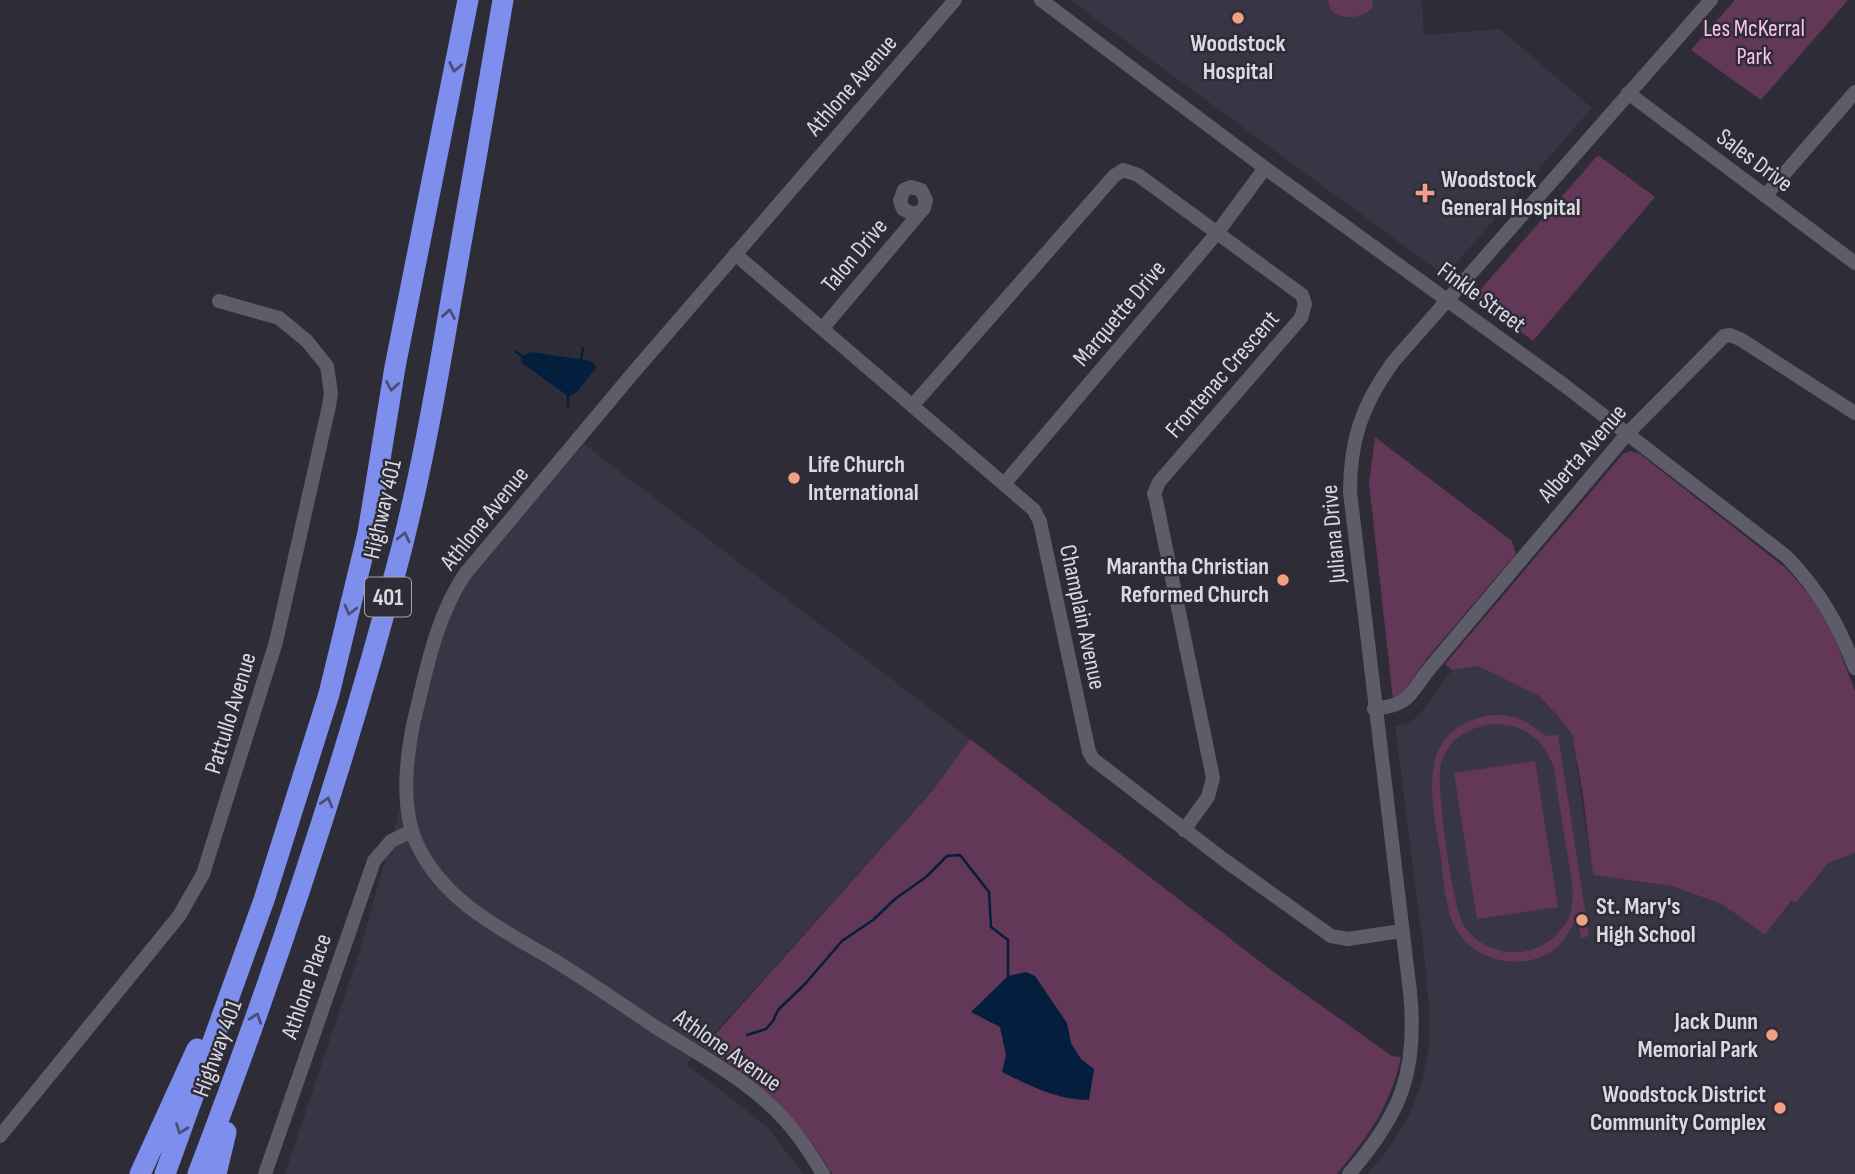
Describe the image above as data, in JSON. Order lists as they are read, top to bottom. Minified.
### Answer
{"streets":{"highway":["Highway 401","401"],"street":["Athlone Avenue","Sales Drive","Talon Drive","Finkle Street","Marquette Drive","Frontenac Crescent","Alberta Avenue","Juliana Drive","Champlain Avenue","Pattullo Avenue","Athlone Place"]},"crossings":[["Athlone Avenue","Champlain Avenue"],["Athlone Avenue","Athlone Place"],["Sales Drive","Juliana Drive"],["Talon Drive","Champlain Avenue"],["Finkle Street","Marquette Drive"],["Finkle Street","Alberta Avenue"],["Finkle Street","Juliana Drive"],["Marquette Drive","Frontenac Crescent"],["Marquette Drive","Champlain Avenue"],["Frontenac Crescent","Champlain Avenue"],["Alberta Avenue","Juliana Drive"],["Juliana Drive","Champlain Avenue"]],"parks":["Les McKerral Park"],"places":{"other":["Woodstock Hospital","Life Church International","Marantha Christian Reformed Church","St. Mary's High School","Jack Dunn Memorial Park","Woodstock District Community Complex"],"health":["Woodstock General Hospital"]}}
